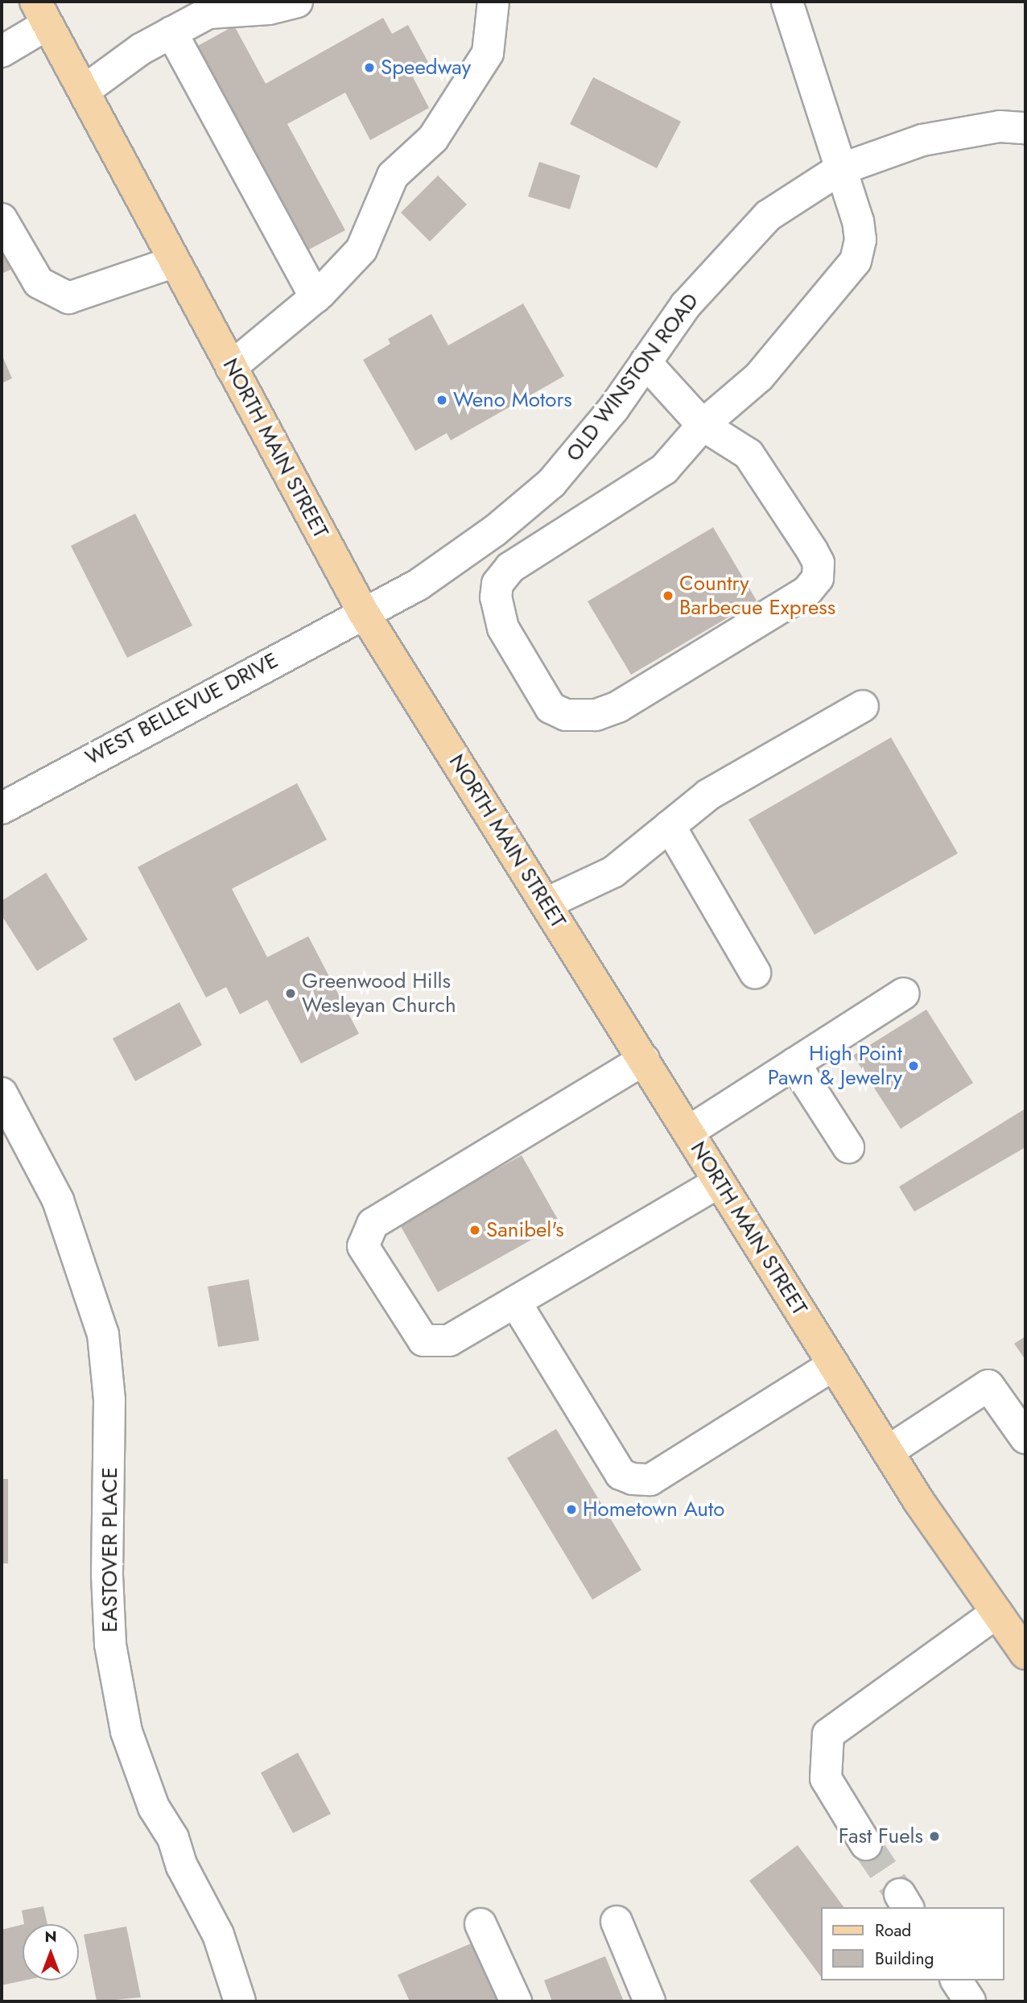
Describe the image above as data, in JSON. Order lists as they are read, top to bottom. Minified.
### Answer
{"streets":{"main road":["NORTH MAIN STREET"],"street":["OLD WINSTON ROAD","WEST BELLEVUE DRIVE","EASTOVER PLACE"]},"crossings":[["OLD WINSTON ROAD","NORTH MAIN STREET"],["OLD WINSTON ROAD","WEST BELLEVUE DRIVE"],["NORTH MAIN STREET","WEST BELLEVUE DRIVE"]],"places":["Speedway","Weno Motors","Country Barbecue Express","Greenwood Hills Wesleyan Church","High Point Pawn & Jewelry","Sanibel's","Hometown Auto","Fast Fuels"],"legend":["Road","Building"],"north":"top"}
